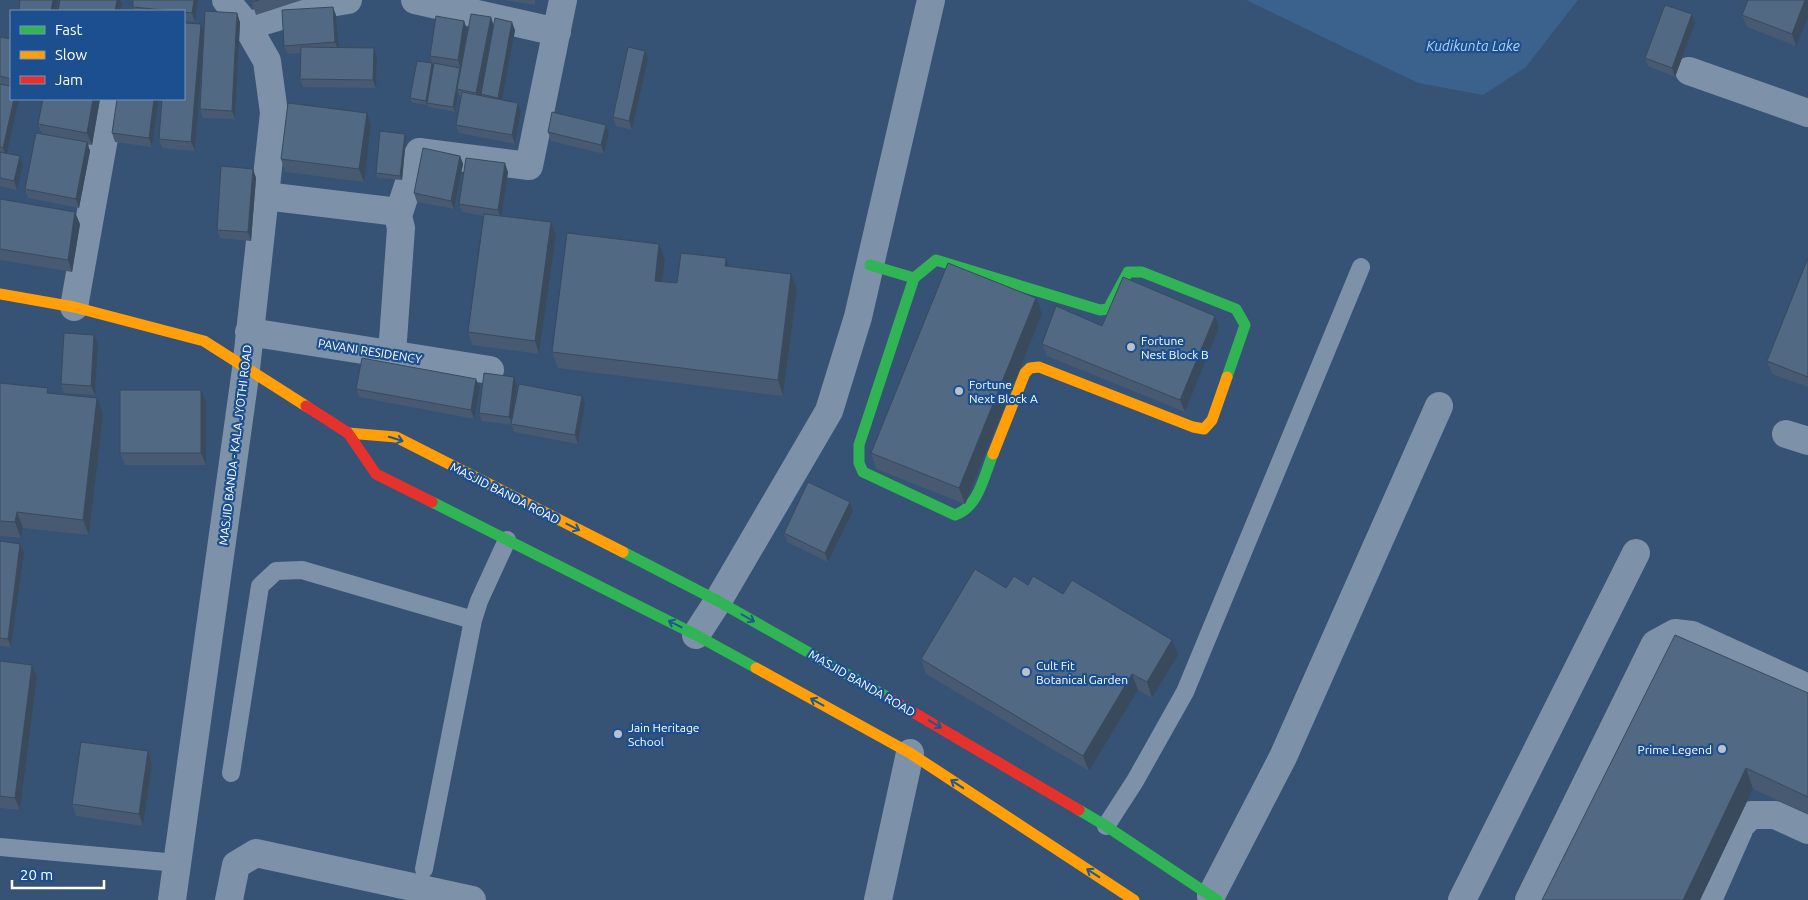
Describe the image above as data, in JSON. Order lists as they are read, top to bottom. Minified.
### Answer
{"streets":{"main road":["MASJID BANDA ROAD"],"street":["PAVANI RESIDENCY","MASJID BANDA - KALA JYOTHI ROAD"]},"crossings":[["PAVANI RESIDENCY","MASJID BANDA - KALA JYOTHI ROAD"]],"water":["Kudikunta Lake"],"places":["Fortune Nest Block B","Fortune Next Block A","Cult Fit Botanical Garden","Jain Heritage School","Prime Legend"],"legend":["Fast","Slow","Jam"],"scale_bar":"20 m"}
